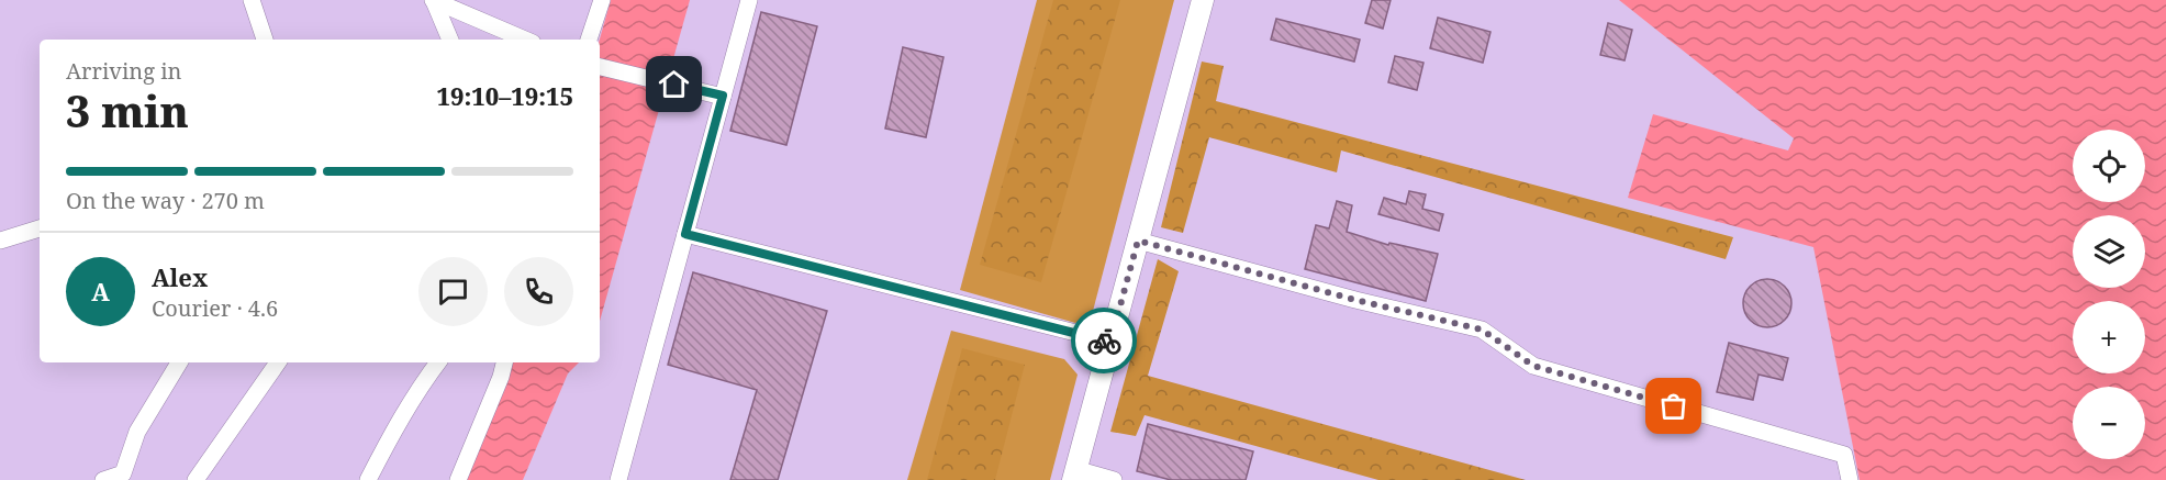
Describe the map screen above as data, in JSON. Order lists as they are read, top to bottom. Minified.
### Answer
{"page":{"heading":["3 min","Arriving in","19:10–19:15"],"panel":["Alex","Courier · 4.6"],"map_buttons":["+","−"],"bar":"On the way · 270 m","round":"A"}}
